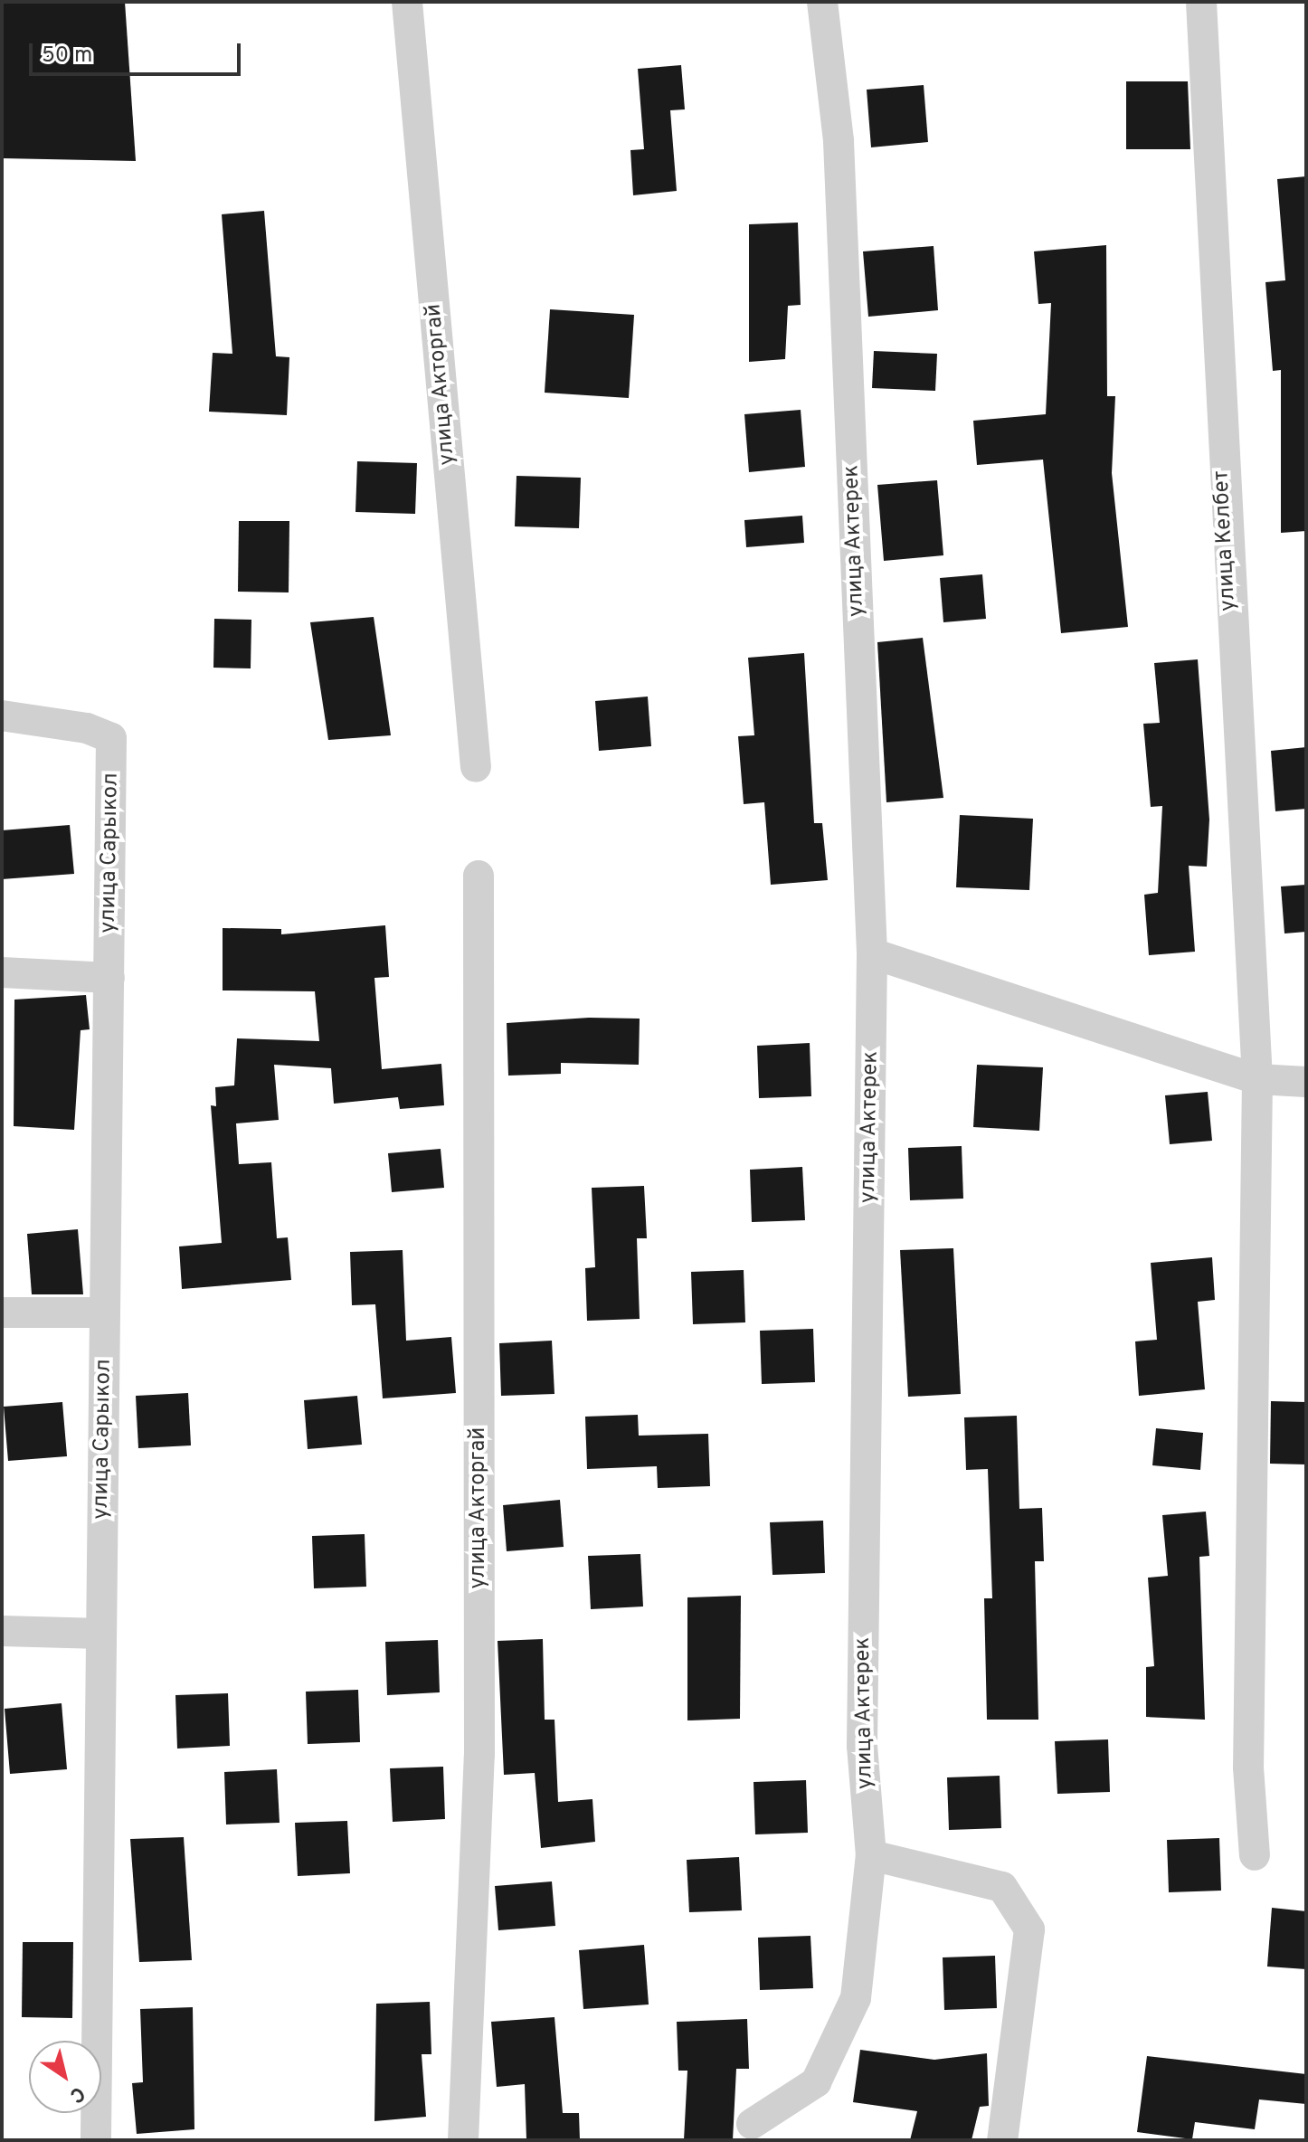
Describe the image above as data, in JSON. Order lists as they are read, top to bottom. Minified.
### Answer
{"streets":{"street":["улица Акторгай","улица Актерек","улица Келбет","улица Сарыкол"]},"scale_bar":"50 m","north":"bottom right"}
